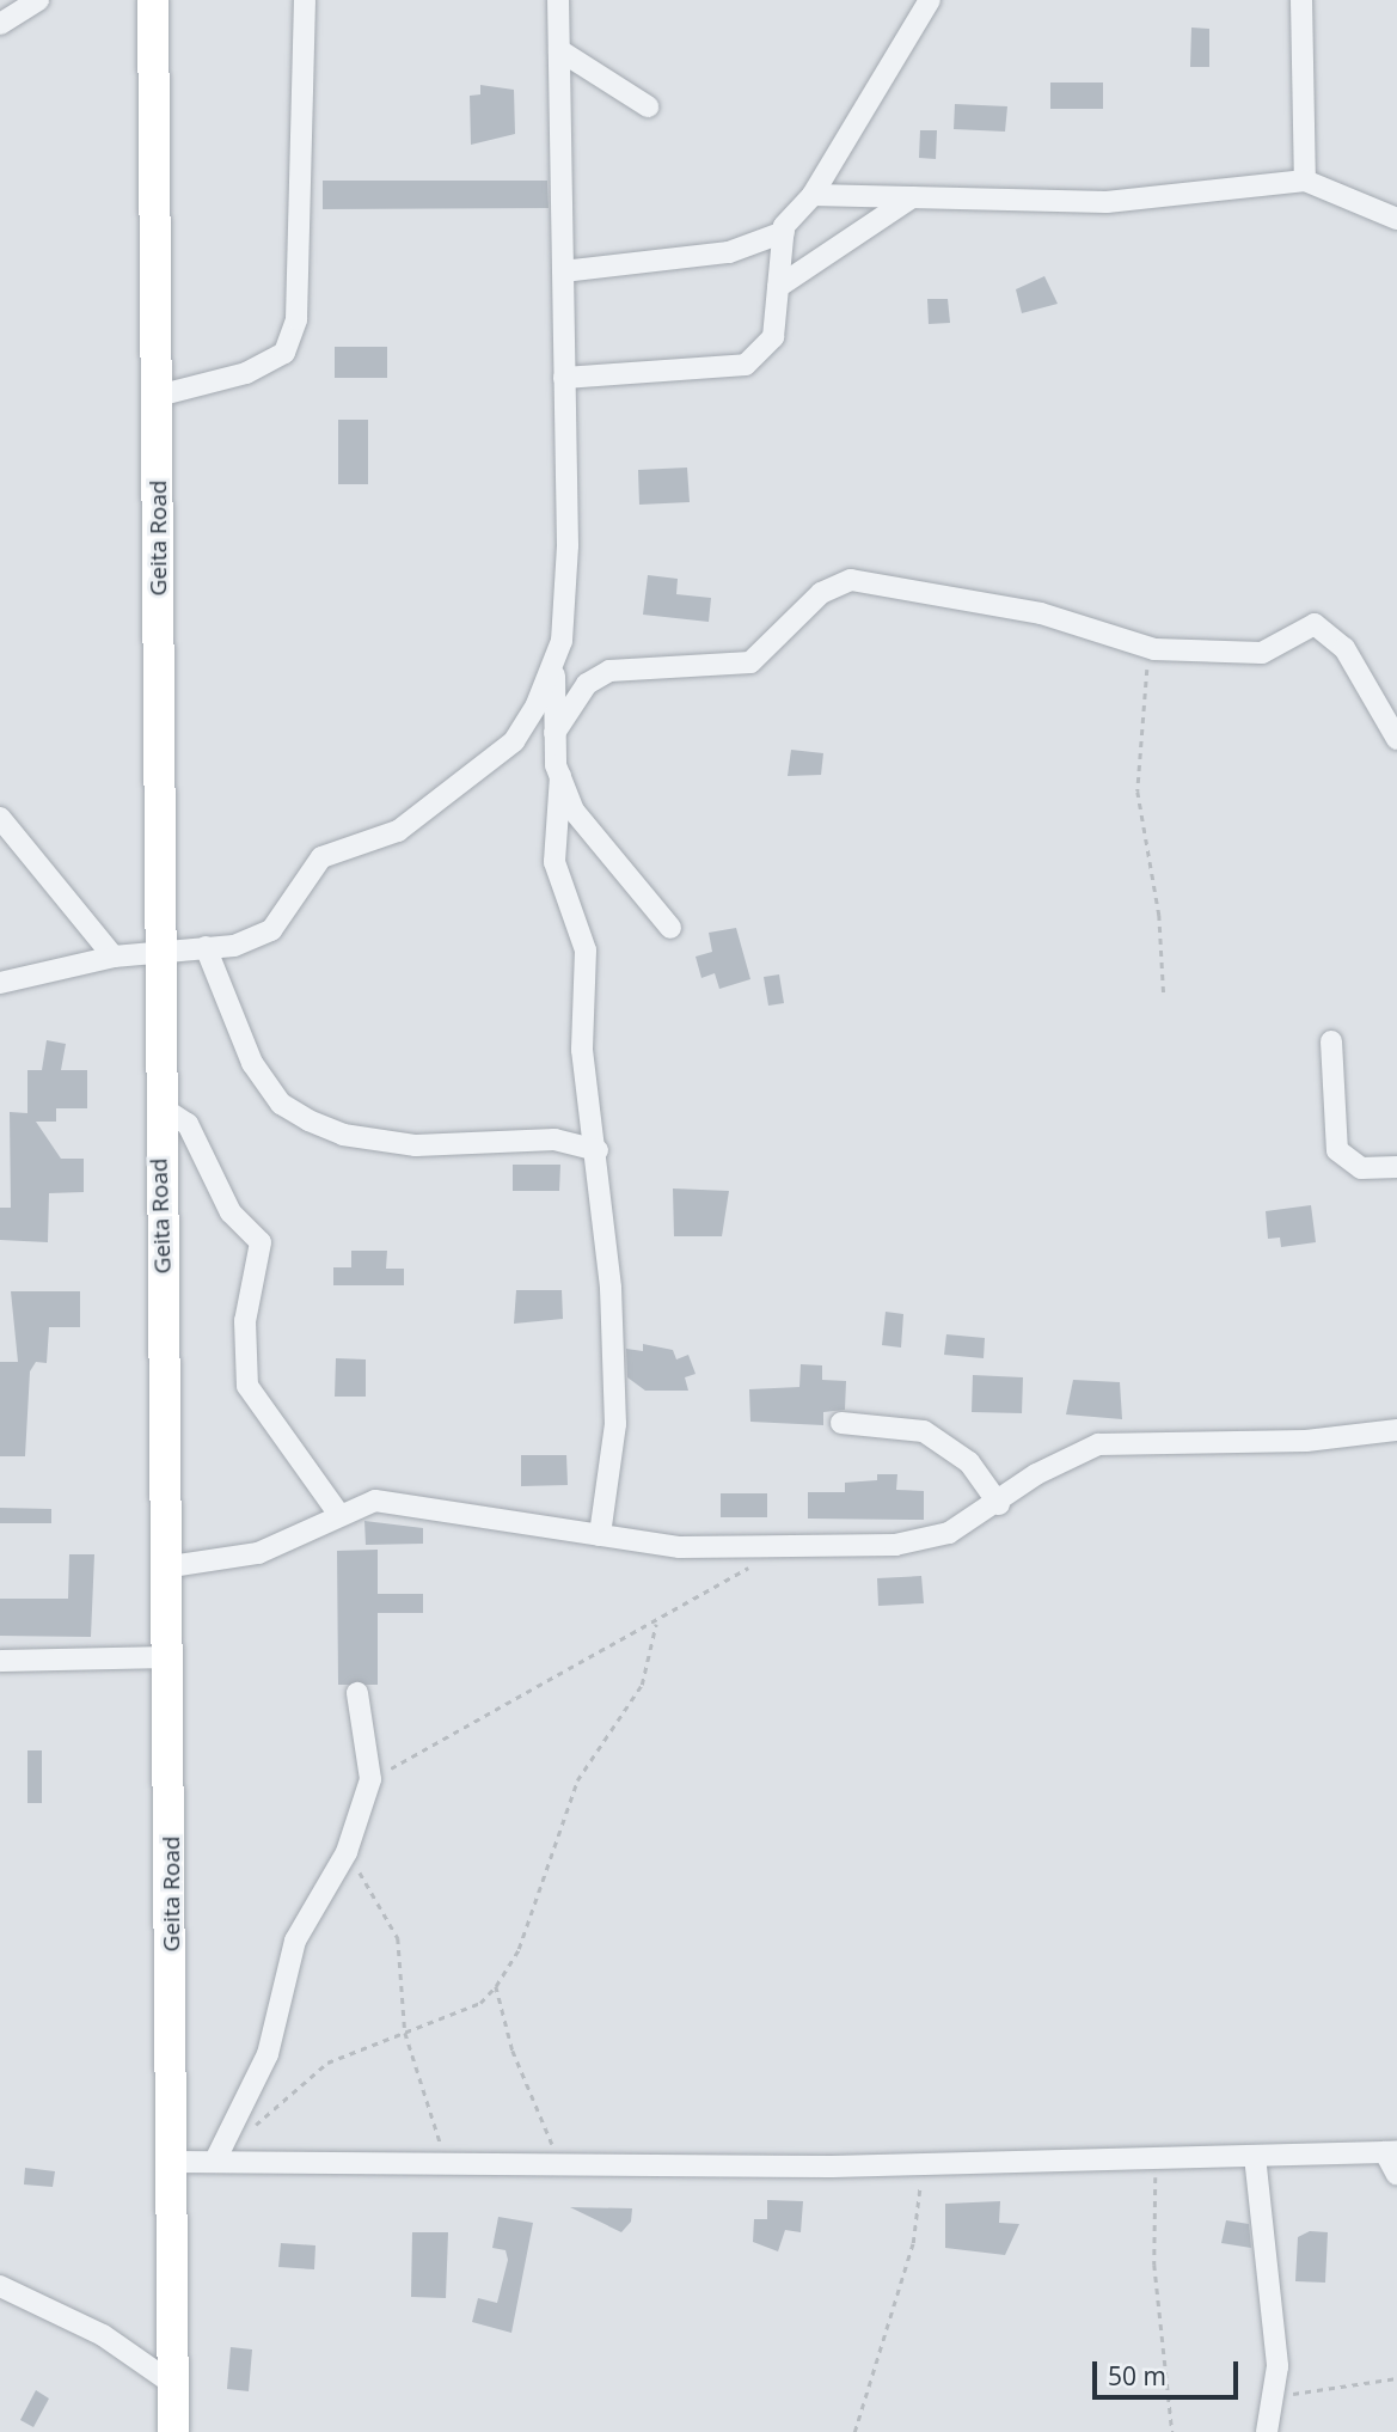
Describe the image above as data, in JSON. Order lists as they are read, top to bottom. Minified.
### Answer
{"streets":{"highway":["Geita Road"]},"scale_bar":"50 m"}
